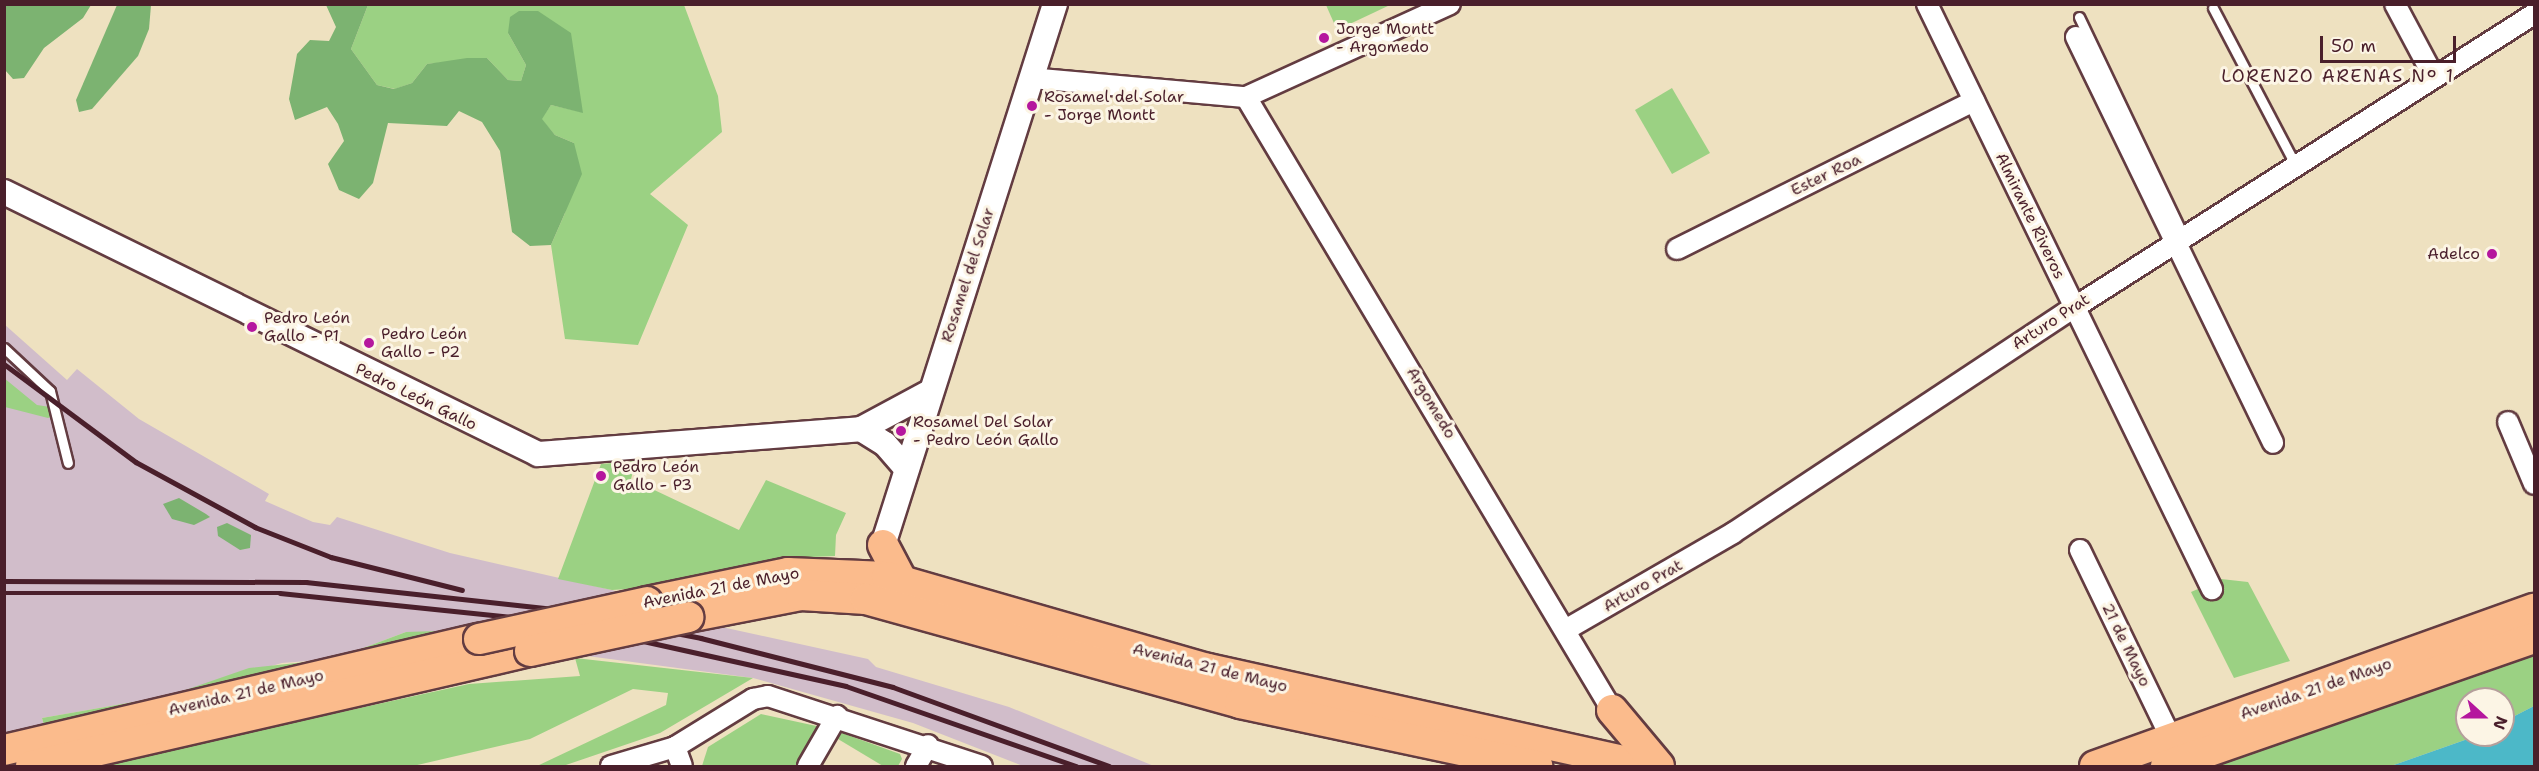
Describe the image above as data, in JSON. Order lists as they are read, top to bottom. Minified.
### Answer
{"streets":{"main road":["Avenida 21 de Mayo"],"street":["Ester Roa","Almirante Riveros","Rosamel del Solar","Arturo Prat","Pedro León Gallo","Argomedo","21 de Mayo"]},"crossings":[["Ester Roa","Almirante Riveros"],["Almirante Riveros","Arturo Prat"],["Rosamel del Solar","Pedro León Gallo"],["Arturo Prat","Argomedo"],["Avenida 21 de Mayo","21 de Mayo"]],"districts":["LORENZO ARENAS N° 1"],"places":["Jorge Montt - Argomedo","Rosamel del Solar - Jorge Montt","Adelco","Pedro León Gallo - P1","Pedro León Gallo - P2","Rosamel Del Solar - Pedro León Gallo","Pedro León Gallo - P3"],"scale_bar":"50 m","north":"right"}
